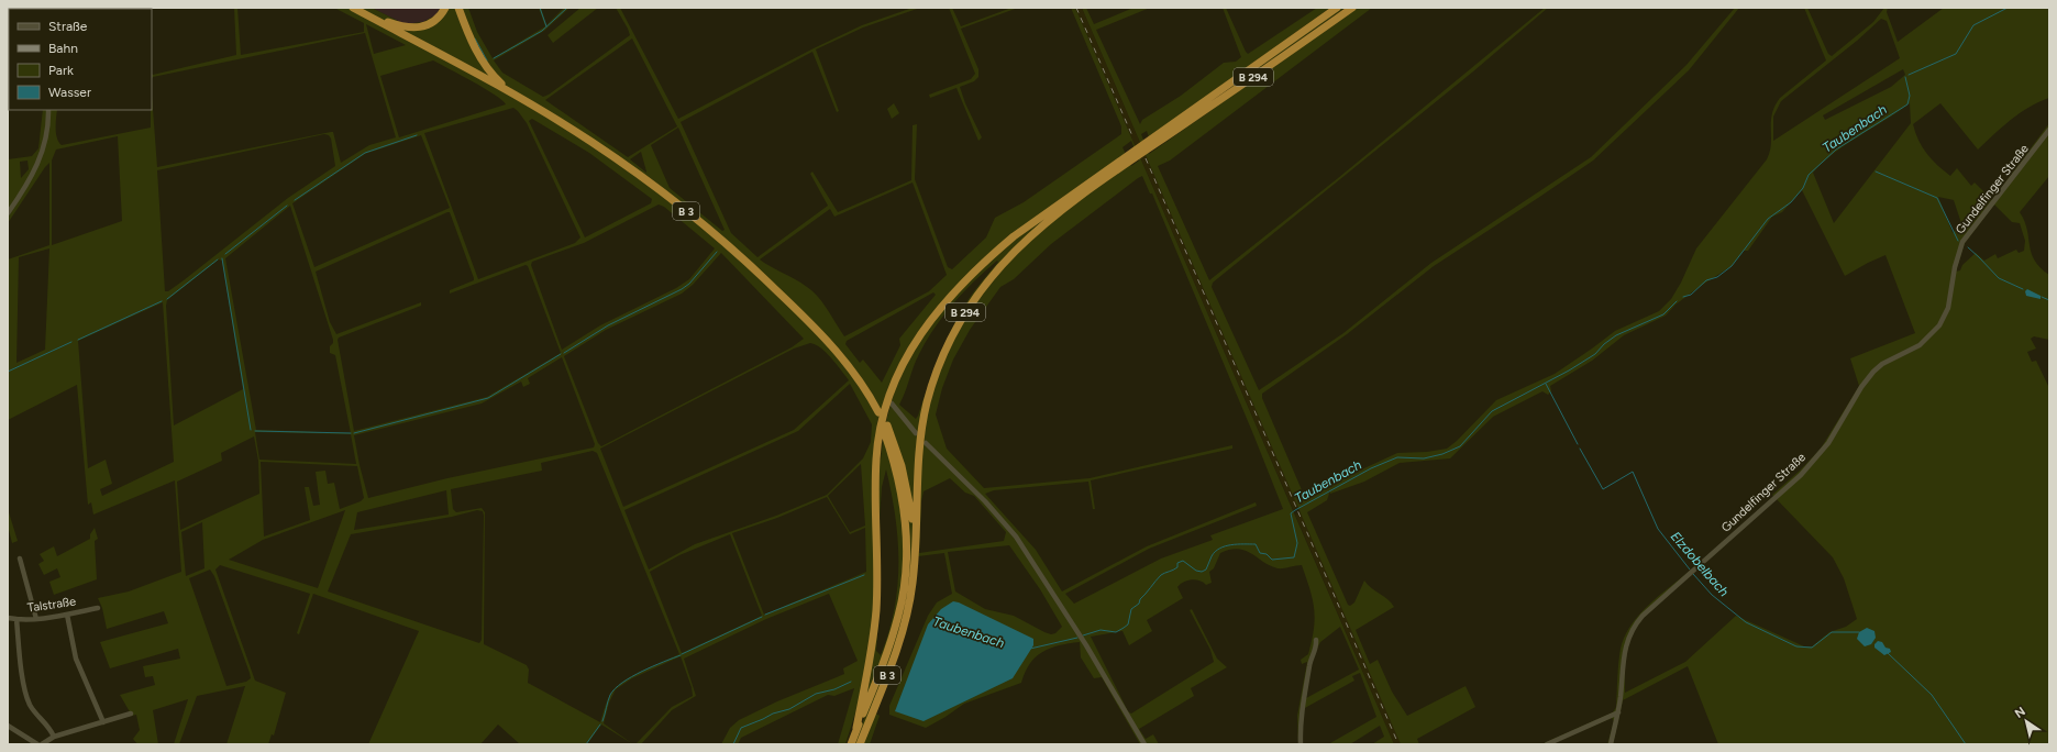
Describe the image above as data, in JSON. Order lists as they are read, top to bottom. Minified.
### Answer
{"streets":{"highway":["B 294","B 3"],"street":["Gundelfinger Straße","Talstraße"]},"crossings":[["B 294","B 3"]],"water":["Taubenbach","Elzdobelbach"],"legend":["Straße","Bahn","Park","Wasser"],"north":"top left"}
